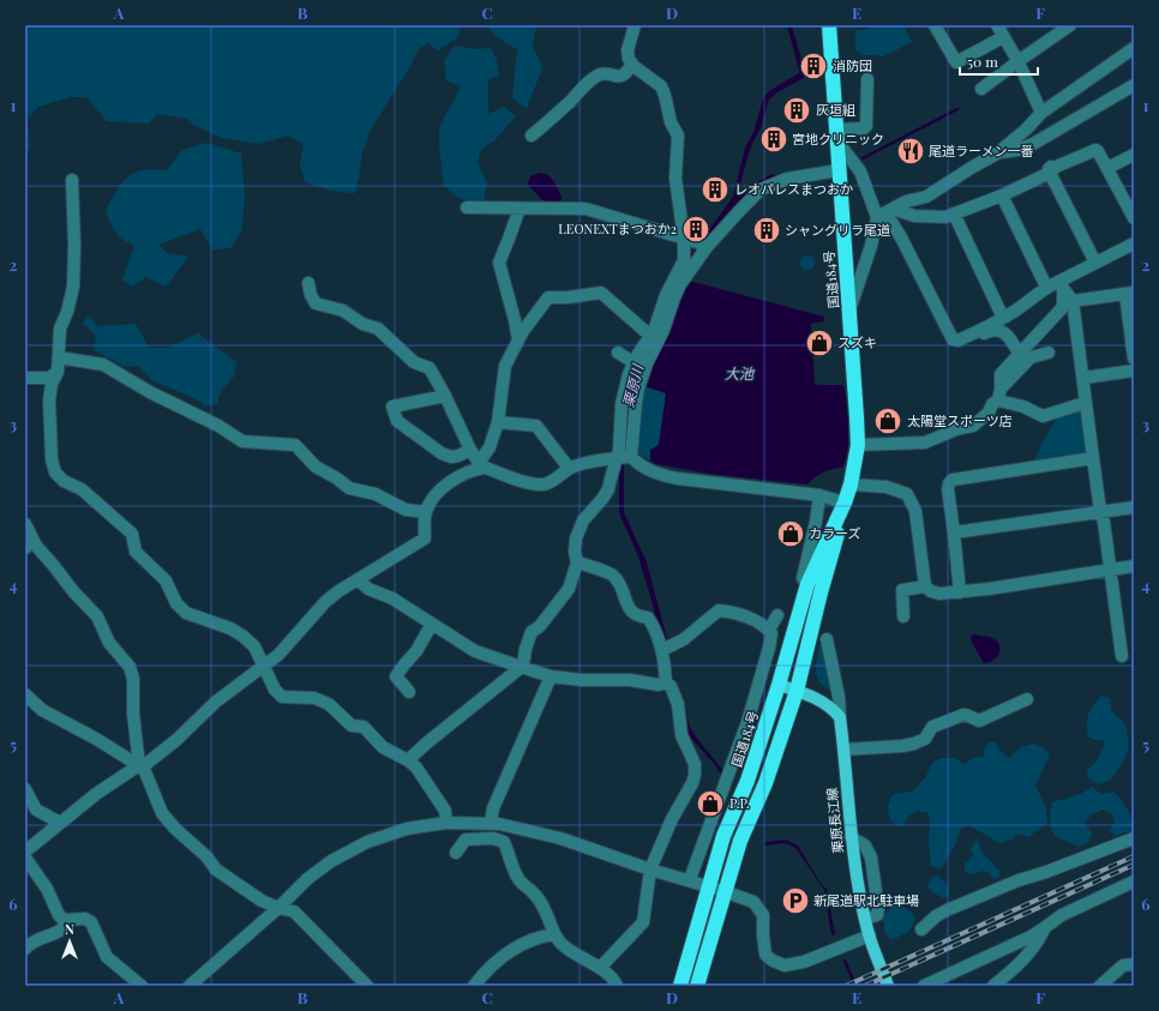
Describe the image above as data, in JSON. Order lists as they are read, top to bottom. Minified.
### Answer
{"streets":{"highway":["国道184号"],"main road":["栗原長江線"]},"water":["大池","栗原川"],"places":{"building":["消防団","灰垣組","宮地クリニック","レオパレスまつおか","LEONEXTまつおか2","シャングリラ尾道"],"restaurant":["尾道ラーメン一番"],"shop":["スズキ","太陽堂スポーツ店","カラーズ","P.P."],"parking":["新尾道駅北駐車場"]},"scale_bar":"50 m","north":"top","grid":{"columns":["A","B","C","D","E","F"],"rows":["1","2","3","4","5","6"]}}
